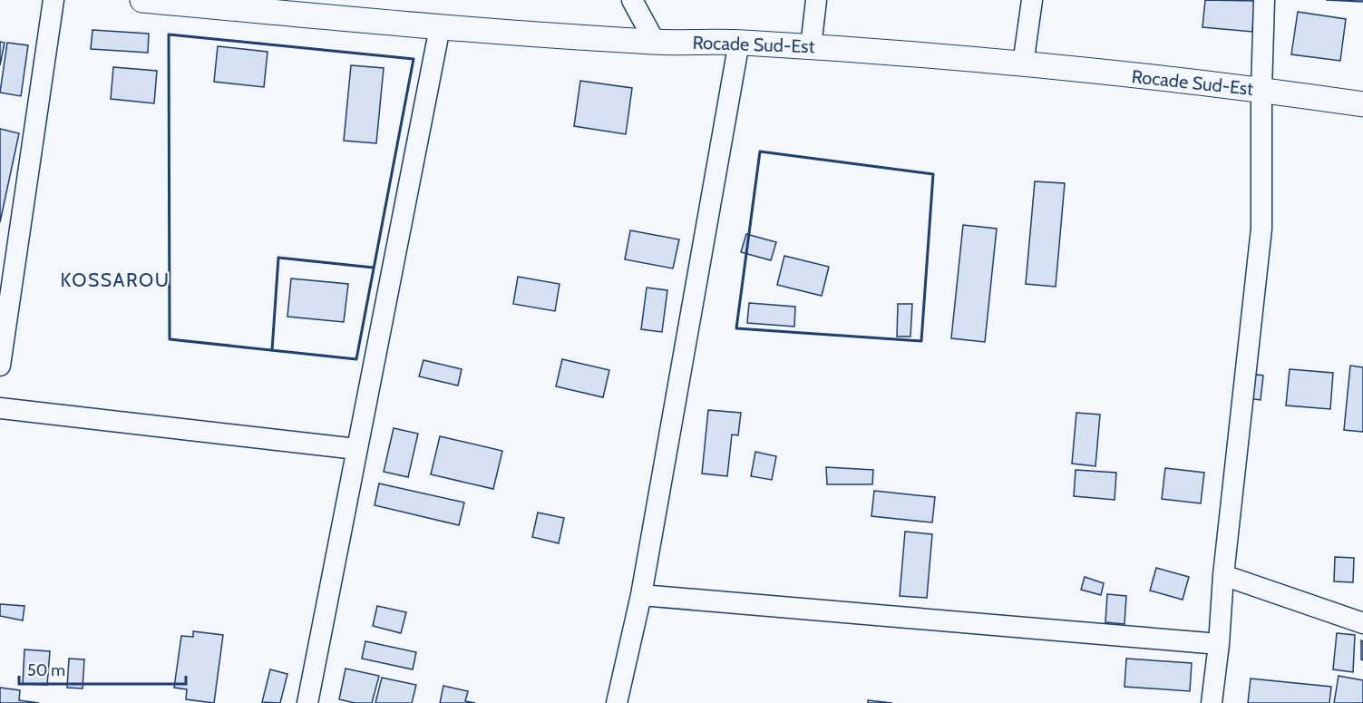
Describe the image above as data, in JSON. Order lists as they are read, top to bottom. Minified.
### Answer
{"streets":{"street":["Rocade Sud-Est"]},"districts":["KOSSAROU"],"scale_bar":"50 m"}
